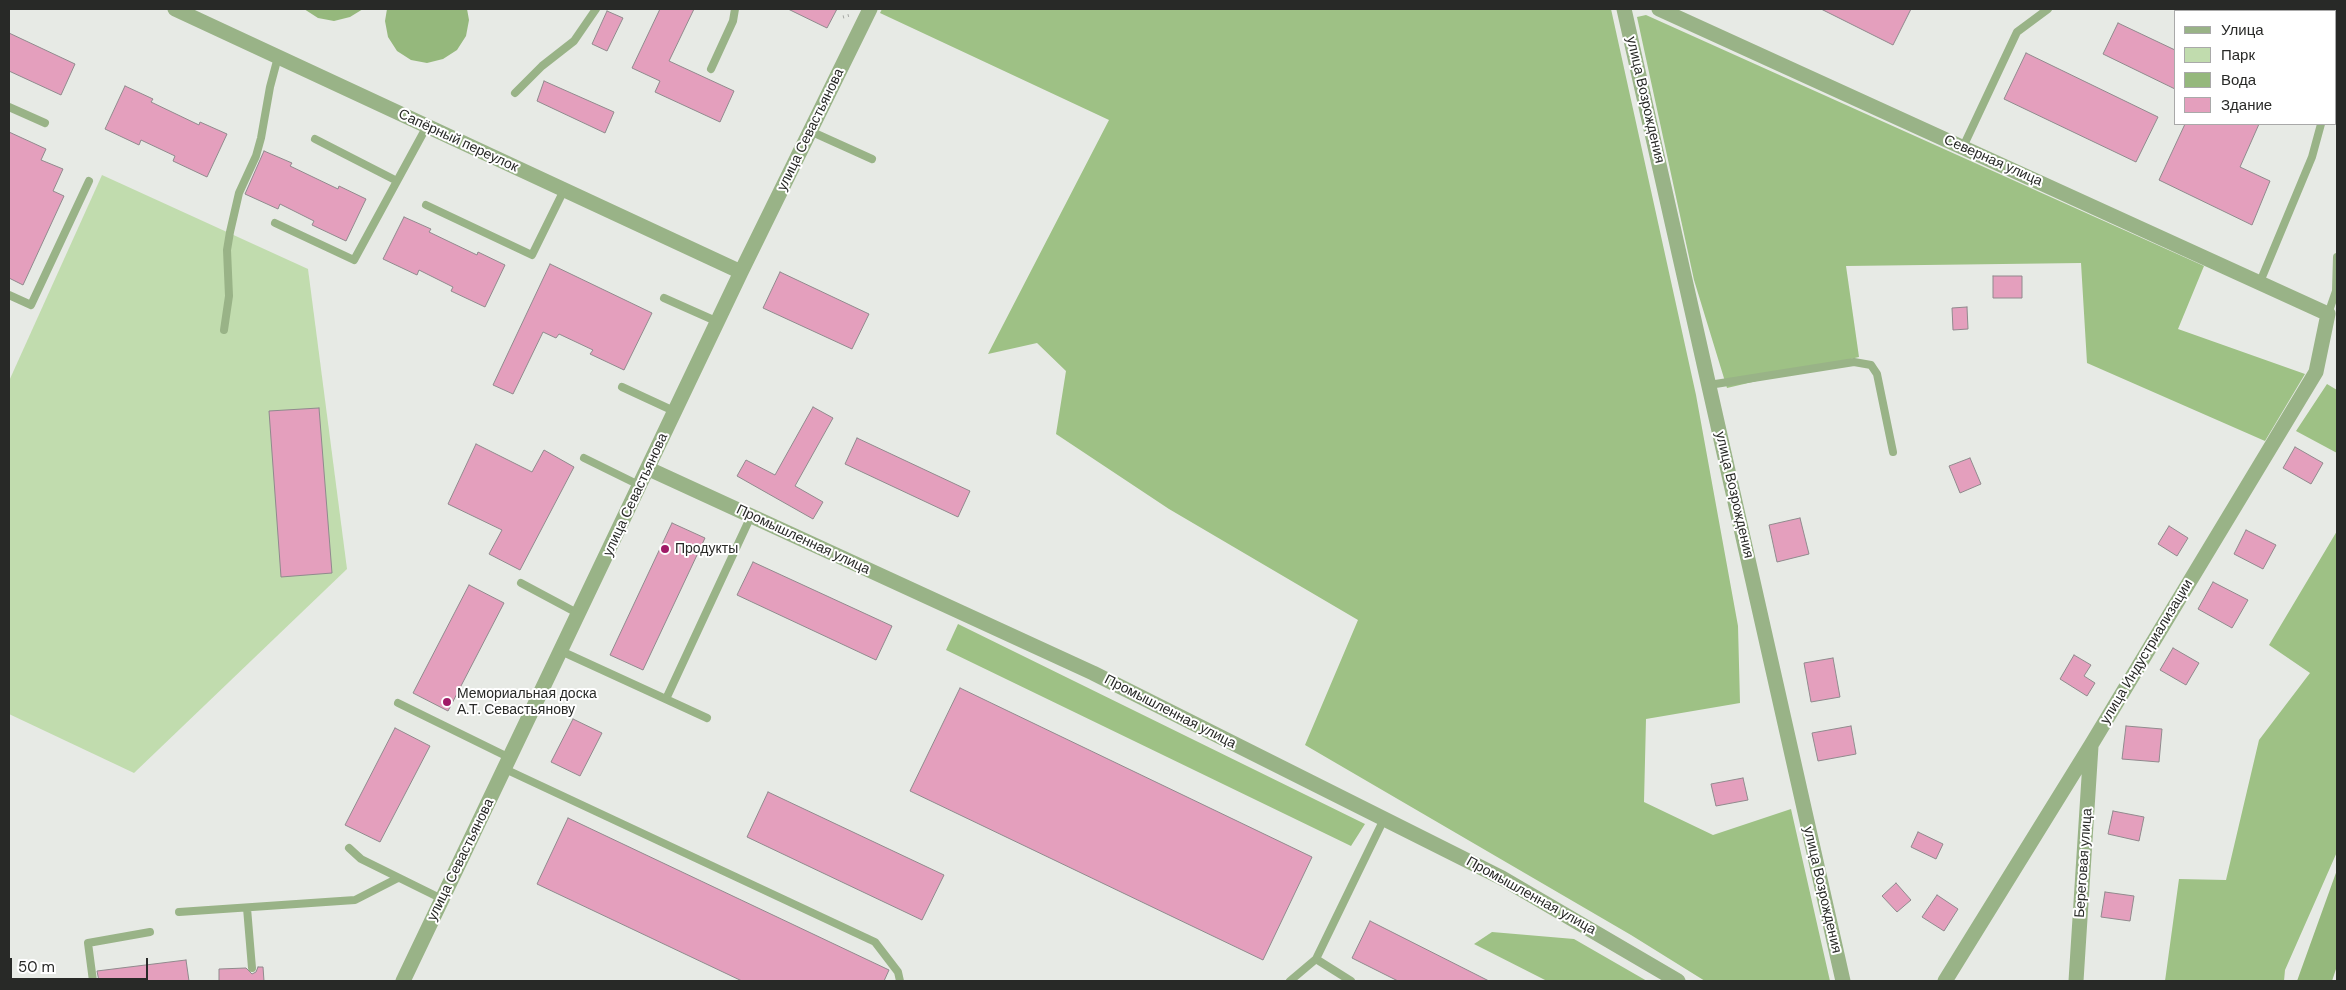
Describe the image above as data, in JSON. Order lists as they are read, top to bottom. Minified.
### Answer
{"streets":{"street":["улица Возрождения","улица Севастьянова","Сапёрный переулок","Северная улица","Промышленная улица","улица Индустриализации","Береговая улица"]},"crossings":[["улица Севастьянова","Сапёрный переулок"],["улица Севастьянова","Промышленная улица"],["Северная улица","улица Индустриализации"],["улица Индустриализации","Береговая улица"]],"places":["Продукты","Мемориальная доска А.Т. Севастьянову"],"legend":["Улица","Парк","Вода","Здание"],"scale_bar":"50 m"}
